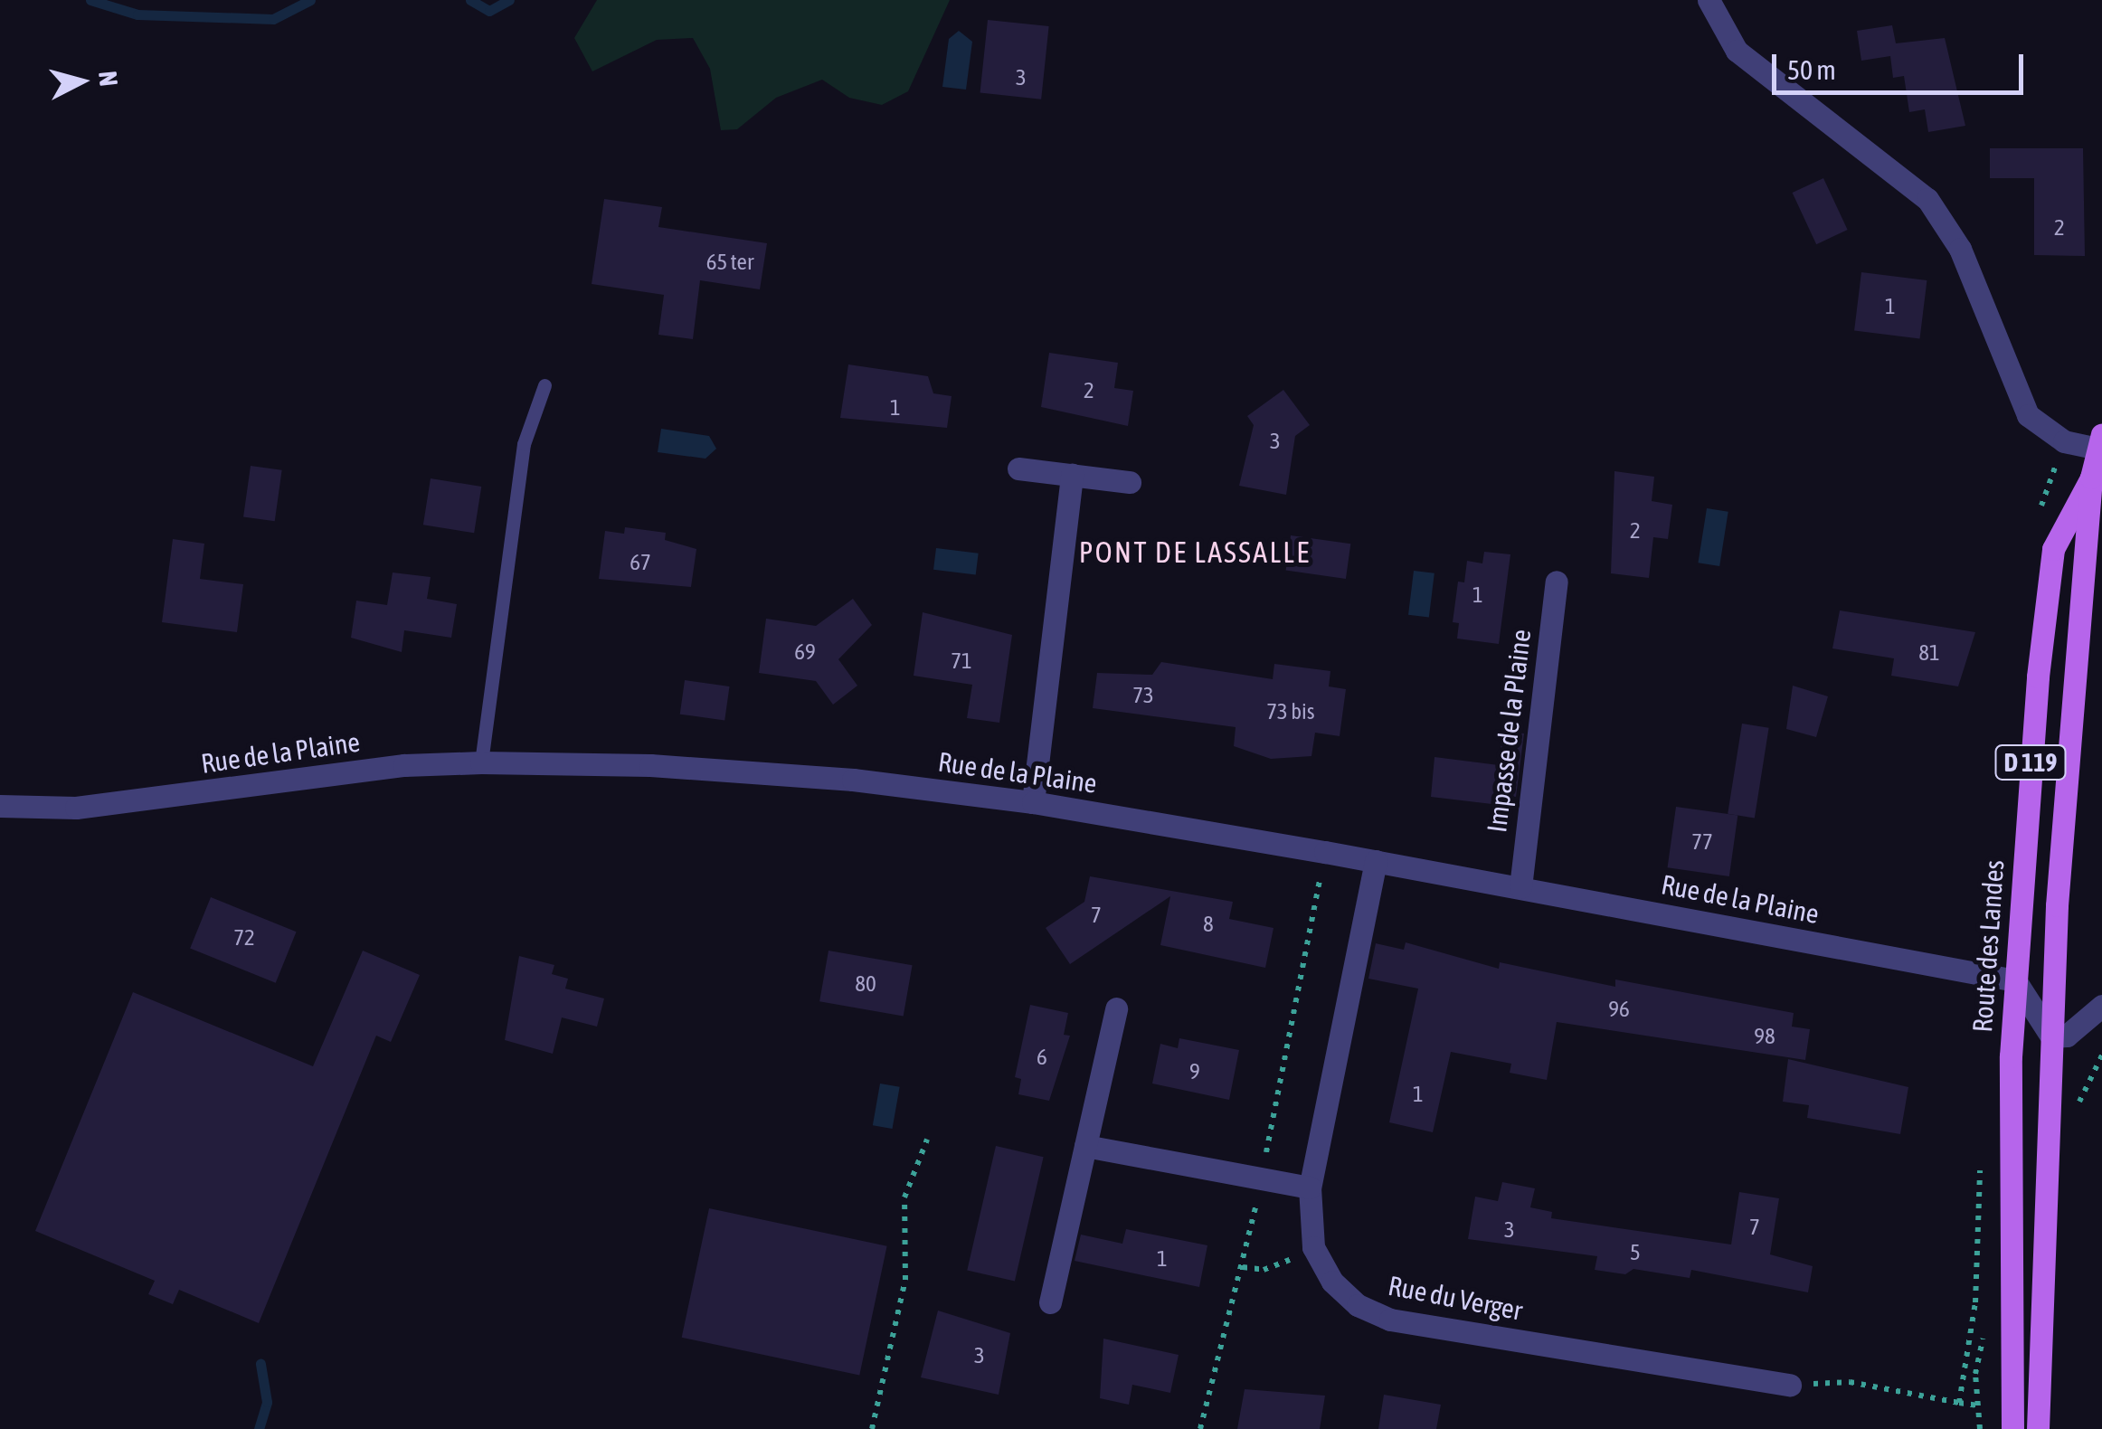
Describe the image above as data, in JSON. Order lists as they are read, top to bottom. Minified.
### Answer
{"streets":{"main road":["D 119","Route des Landes"],"street":["Impasse de la Plaine","Rue de la Plaine","Rue du Verger"]},"crossings":[["Impasse de la Plaine","Rue de la Plaine"],["Rue de la Plaine","Route des Landes"],["Rue de la Plaine","Rue du Verger"]],"districts":["PONT DE LASSALLE"],"house_numbers":["3","2","65 ter","1","2","1","3","2","67","1","69","81","71","73","73 bis","77","7","8","72","80","96","98","6","9","1","7","3","5","1","3"],"scale_bar":"50 m","north":"right"}
